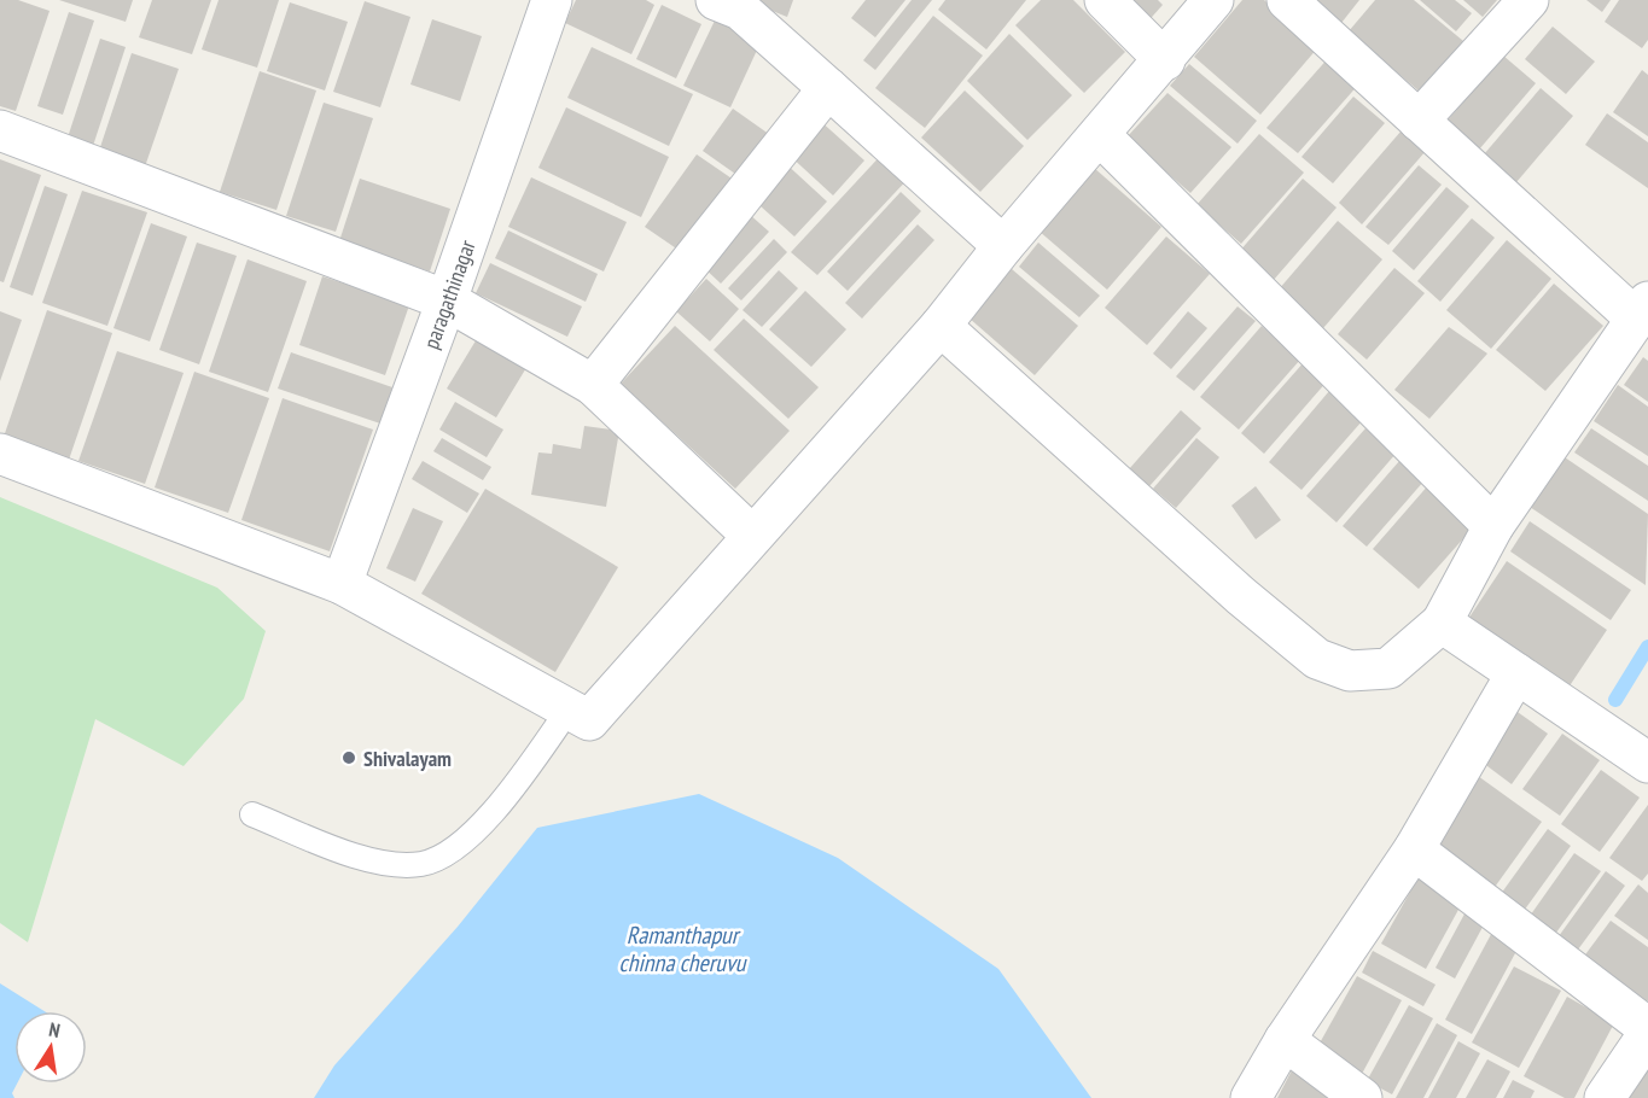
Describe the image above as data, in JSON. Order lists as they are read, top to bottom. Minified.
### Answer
{"streets":{"street":["paragathinagar"]},"water":["Ramanthapur chinna cheruvu"],"places":["Shivalayam"],"north":"top"}
